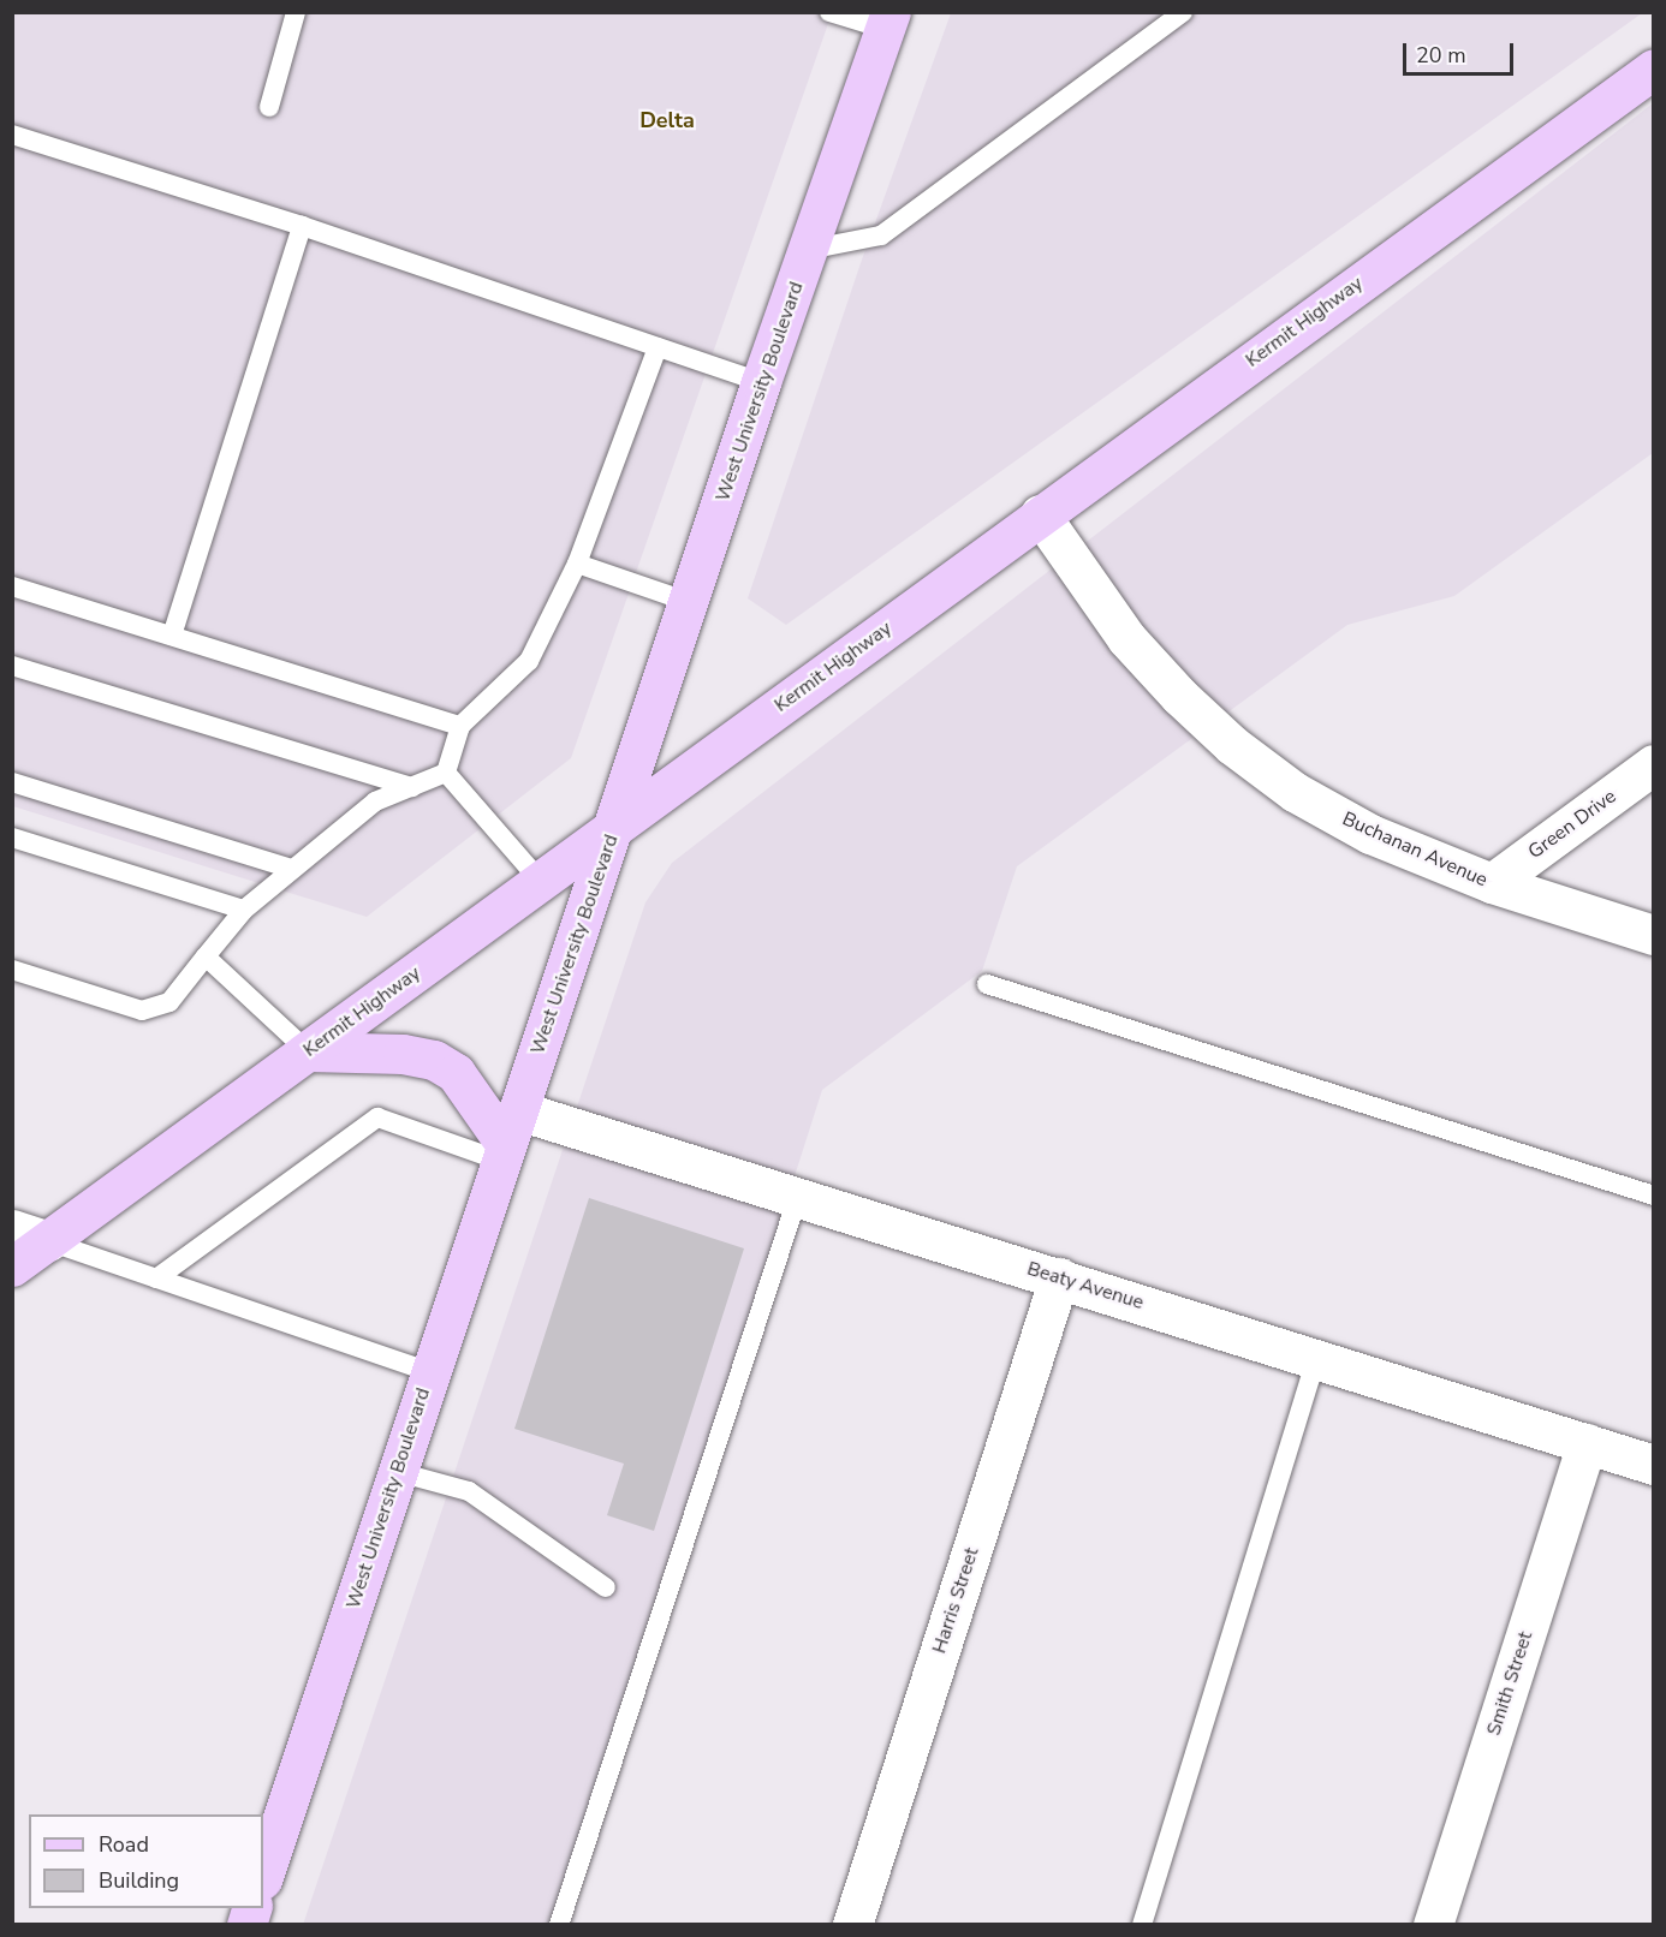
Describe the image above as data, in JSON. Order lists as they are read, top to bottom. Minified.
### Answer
{"streets":{"main road":["Kermit Highway","West University Boulevard"],"street":["Green Drive","Buchanan Avenue","Beaty Avenue","Harris Street","Smith Street"]},"crossings":[["Kermit Highway","West University Boulevard"],["Kermit Highway","Buchanan Avenue"],["West University Boulevard","Beaty Avenue"],["Green Drive","Buchanan Avenue"],["Beaty Avenue","Harris Street"],["Beaty Avenue","Smith Street"]],"districts":["Delta"],"legend":["Road","Building"],"scale_bar":"20 m"}
